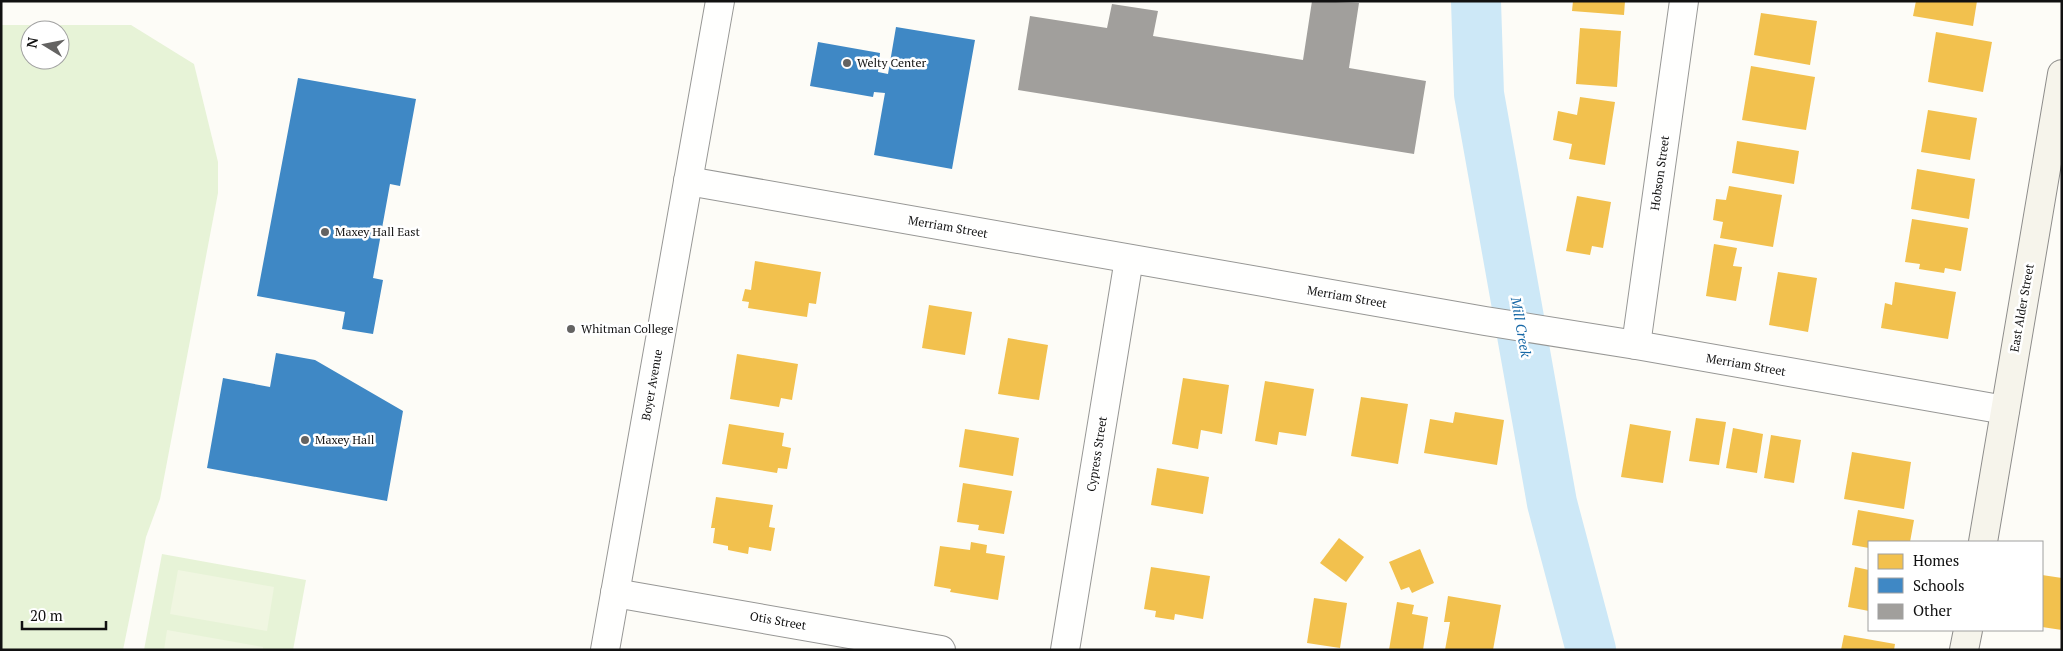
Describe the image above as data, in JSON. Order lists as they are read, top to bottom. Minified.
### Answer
{"streets":{"main road":["East Alder Street"],"street":["Hobson Street","Merriam Street","Boyer Avenue","Cypress Street","Otis Street"]},"crossings":[["Hobson Street","Merriam Street"],["Merriam Street","East Alder Street"],["Merriam Street","Boyer Avenue"],["Merriam Street","Cypress Street"],["Boyer Avenue","Otis Street"]],"water":["Mill Creek"],"places":["Welty Center","Maxey Hall East","Whitman College","Maxey Hall"],"legend":["Homes","Schools","Other"],"scale_bar":"20 m","north":"left"}
